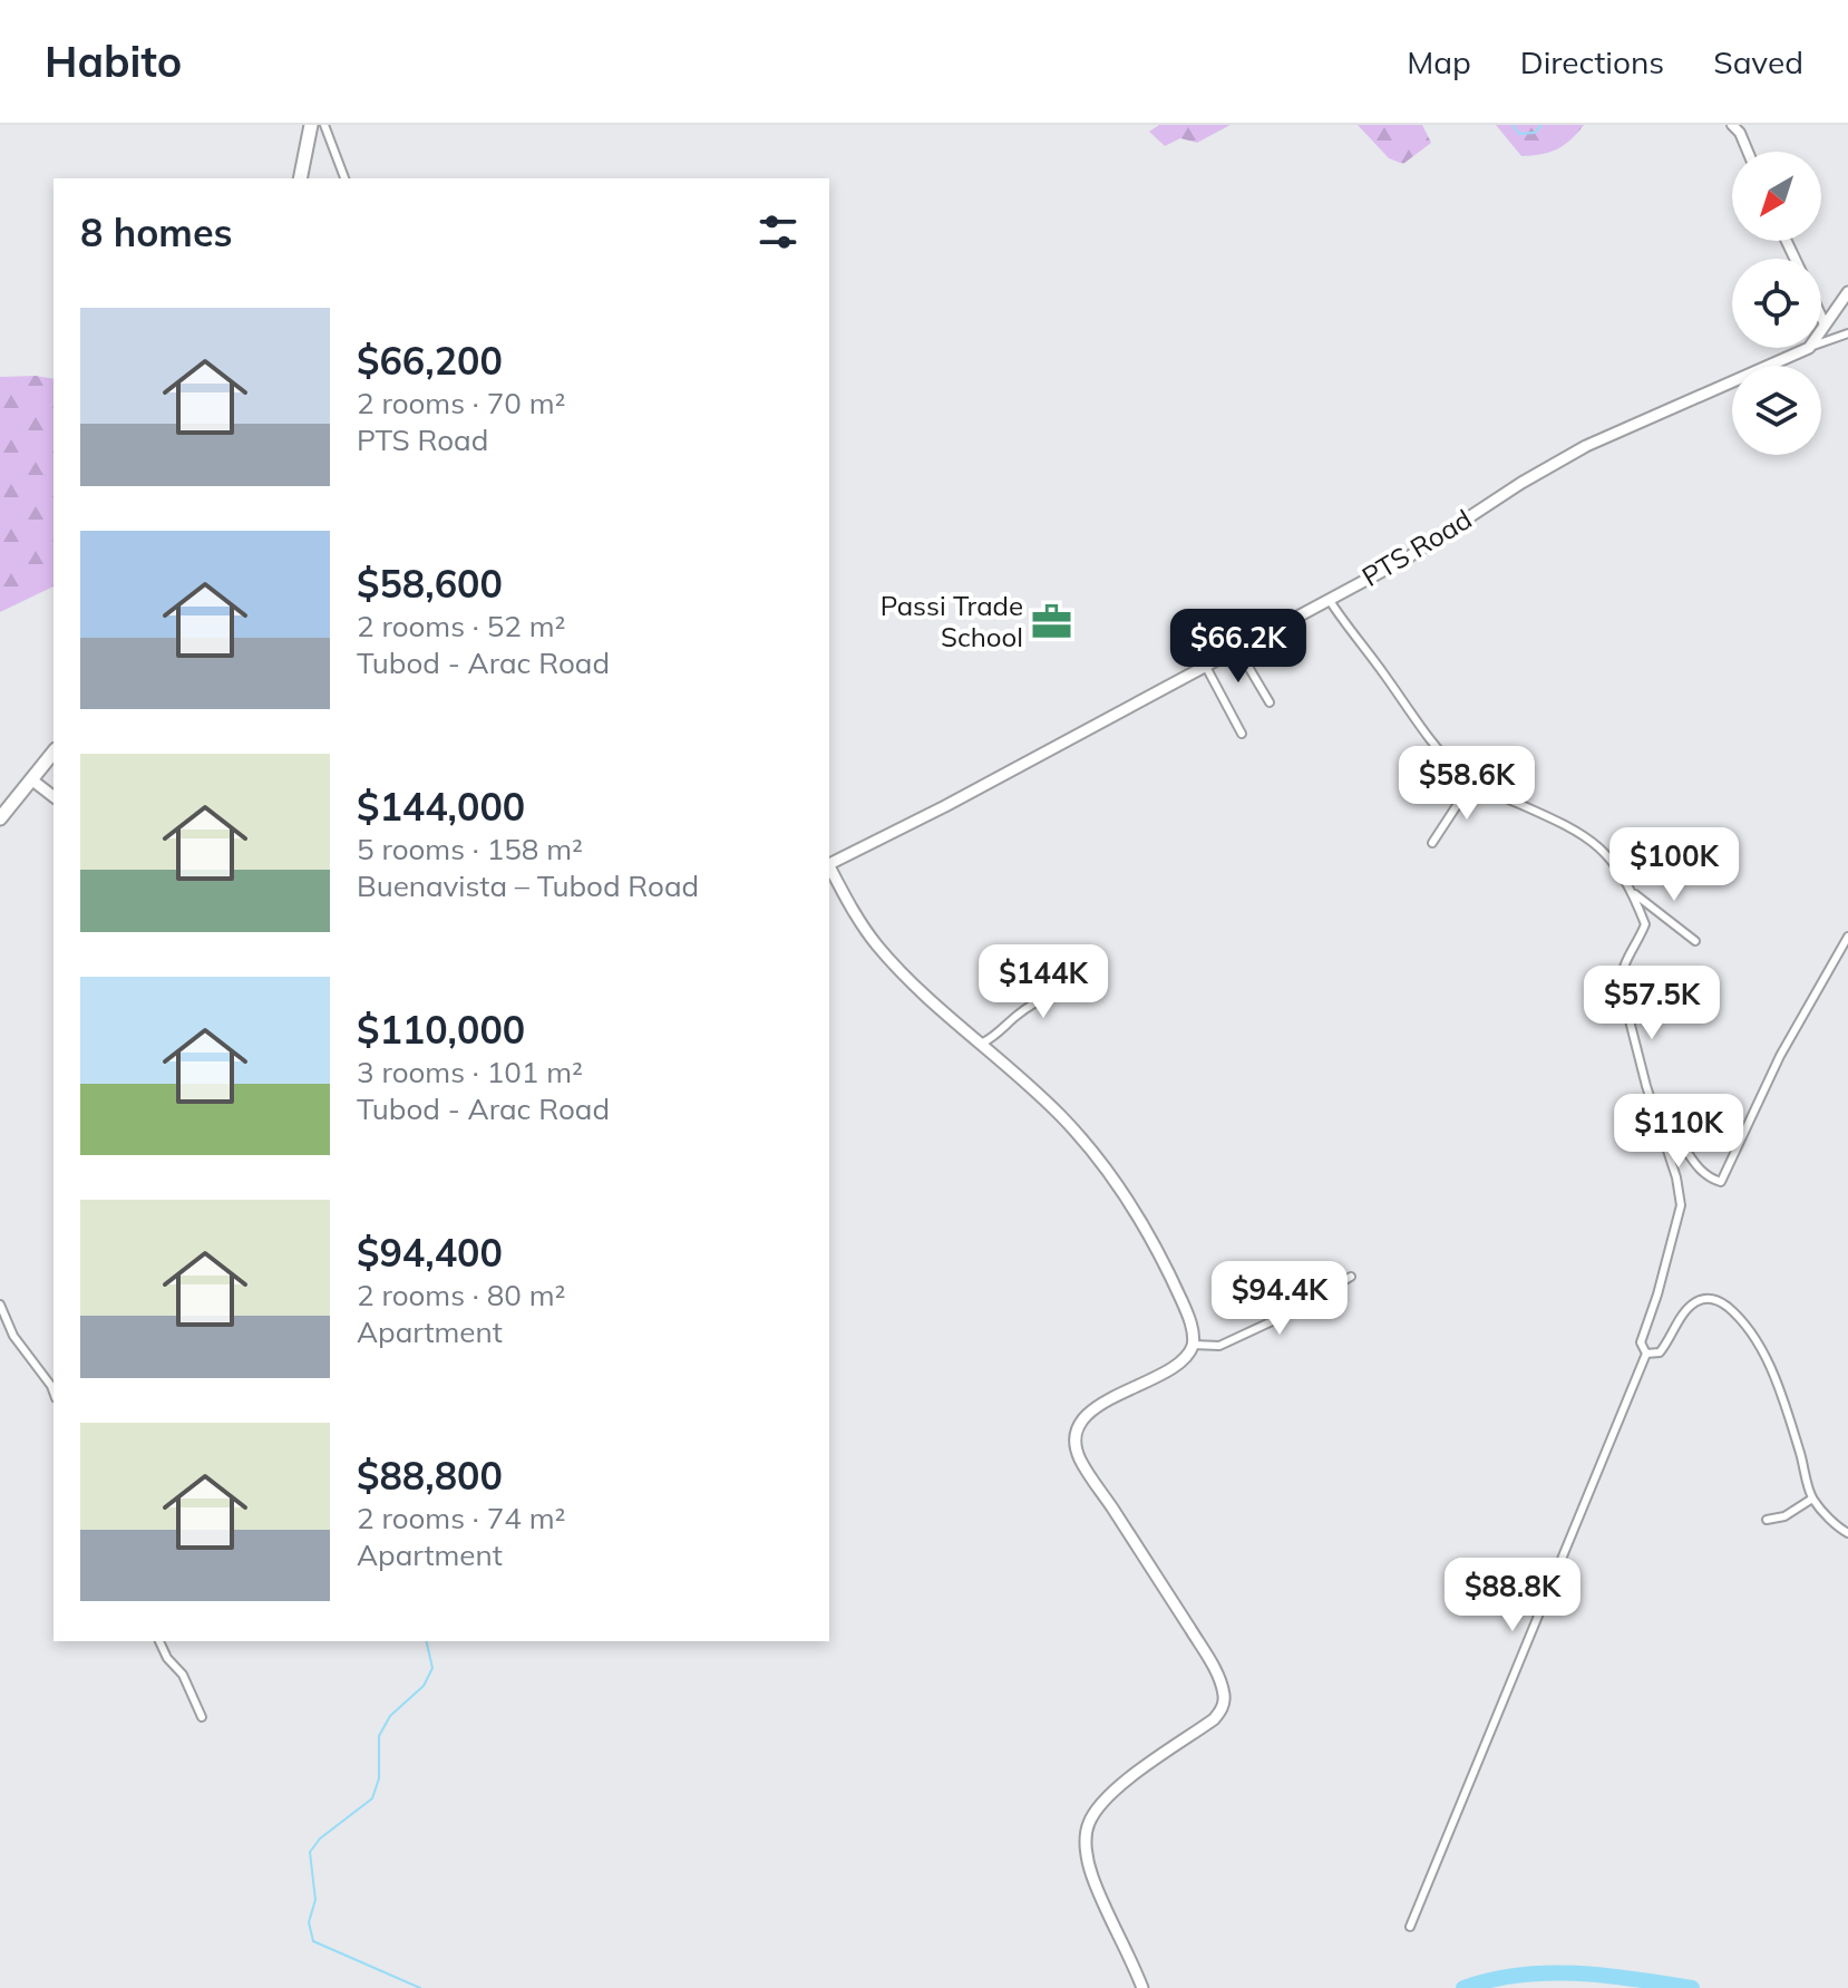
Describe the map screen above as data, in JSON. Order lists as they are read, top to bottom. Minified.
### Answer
{"streets":{"main road":["PTS Road"]},"places":{"office":["Passi Trade School"]},"north":"bottom left","page":{"header":"Habito","nav":["Map","Directions","Saved"],"heading":"8 homes","list":[{"name":"$66,200","note":"2 rooms · 70 m² · PTS Road"},{"name":"$58,600","note":"2 rooms · 52 m² · Tubod - Arac Road"},{"name":"$144,000","note":"5 rooms · 158 m² · Buenavista – Tubod Road"},{"name":"$110,000","note":"3 rooms · 101 m² · Tubod - Arac Road"},{"name":"$94,400","note":"2 rooms · 80 m² · Apartment"},{"name":"$88,800","note":"2 rooms · 74 m² · Apartment"}],"price":["$66.2K","$58.6K","$100K","$144K","$57.5K","$110K","$94.4K","$88.8K"]}}
